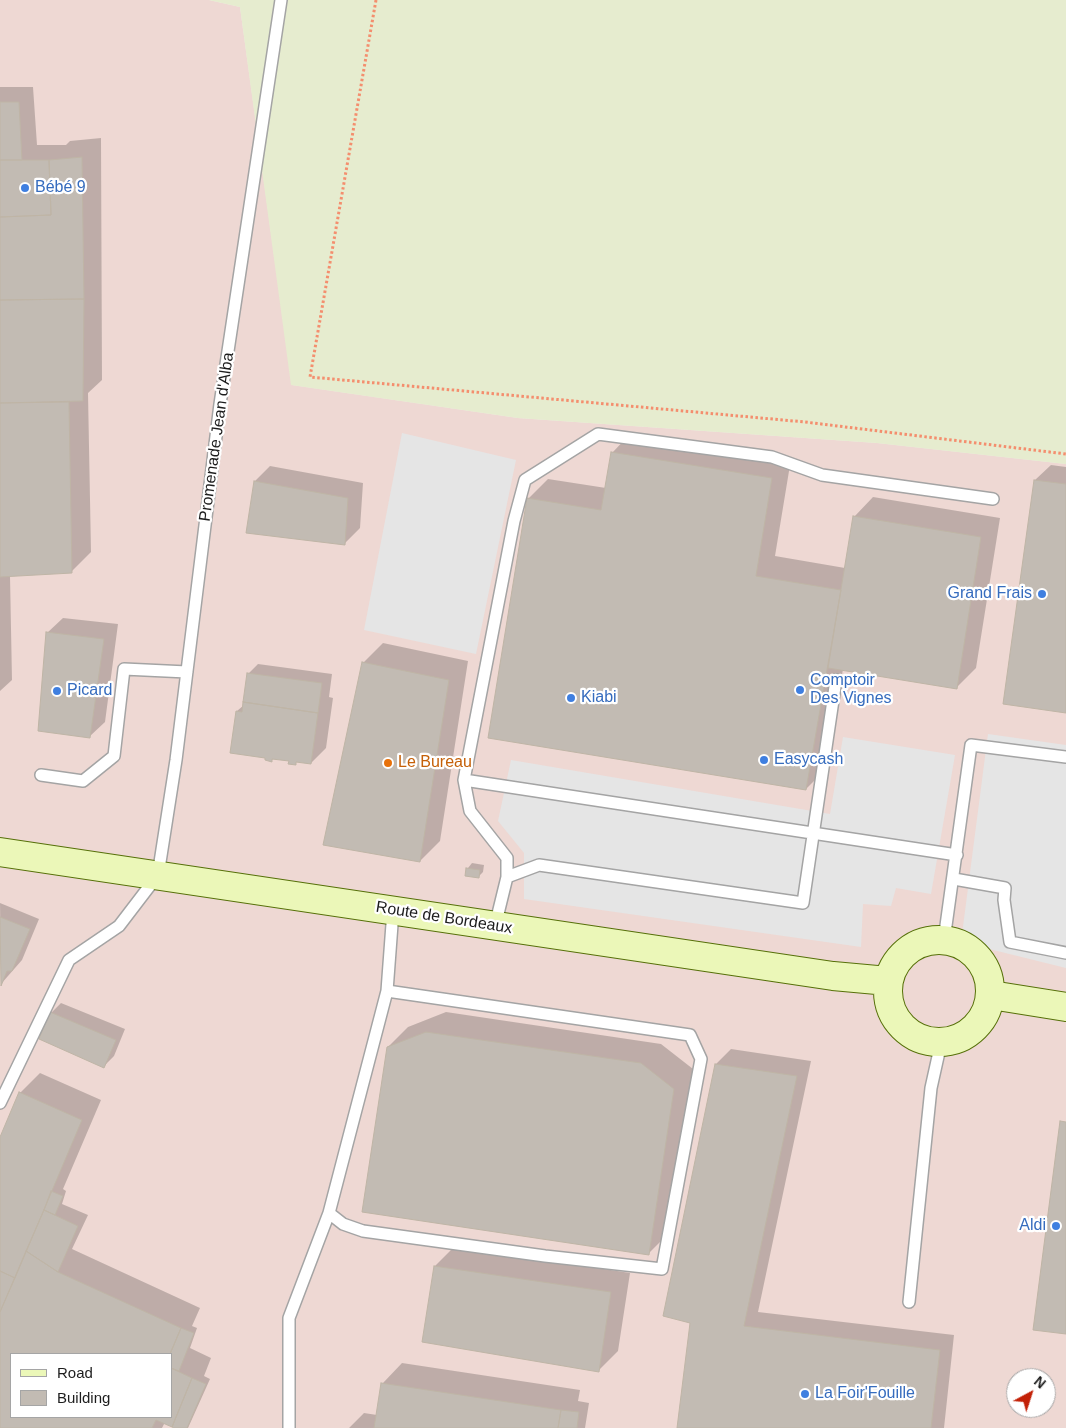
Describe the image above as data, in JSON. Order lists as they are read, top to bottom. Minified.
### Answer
{"streets":{"main road":["Route de Bordeaux"],"lane":["Promenade Jean d'Alba"]},"crossings":[["Promenade Jean d'Alba","Route de Bordeaux"]],"places":["Bébé 9","Grand Frais","Comptoir Des Vignes","Picard","Kiabi","Easycash","Le Bureau","Aldi","La Foir'Fouille"],"legend":["Road","Building"],"north":"top right"}
